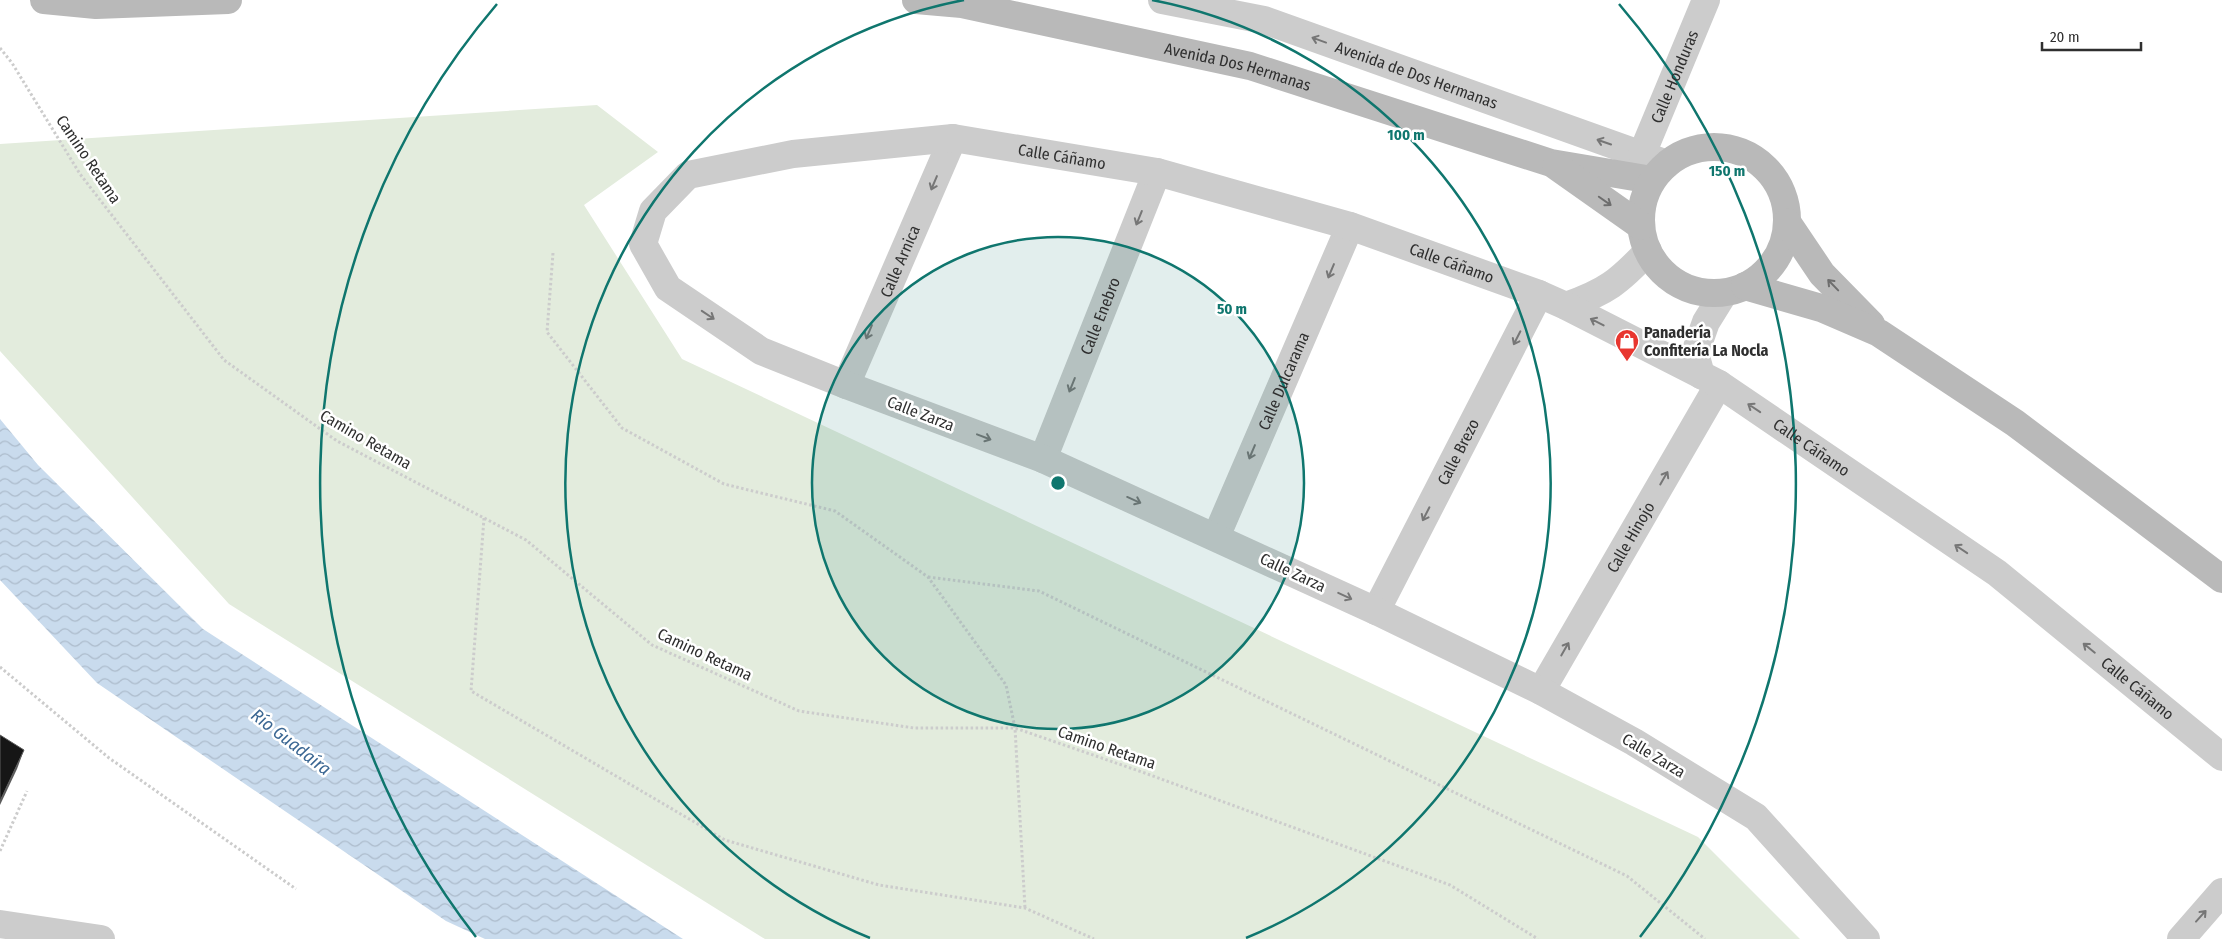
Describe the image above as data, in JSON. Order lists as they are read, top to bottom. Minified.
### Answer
{"streets":{"main road":["Avenida Dos Hermanas"],"street":["Avenida de Dos Hermanas","Calle Honduras","Calle Cáñamo","Calle Arnica","Calle Enebro","Calle Dulcarama","Calle Zarza","Calle Brezo","Calle Hinojo"],"path":["Camino Retama"]},"crossings":[["Avenida Dos Hermanas","Avenida de Dos Hermanas"],["Avenida Dos Hermanas","Calle Honduras"],["Avenida de Dos Hermanas","Calle Honduras"],["Calle Cáñamo","Calle Arnica"],["Calle Cáñamo","Calle Enebro"],["Calle Cáñamo","Calle Dulcarama"],["Calle Cáñamo","Calle Zarza"],["Calle Cáñamo","Calle Brezo"],["Calle Cáñamo","Calle Hinojo"],["Calle Arnica","Calle Zarza"],["Calle Enebro","Calle Zarza"],["Calle Dulcarama","Calle Zarza"],["Calle Zarza","Calle Brezo"],["Calle Zarza","Calle Hinojo"]],"one_way":["Avenida de Dos Hermanas","Calle Cáñamo","Calle Arnica","Calle Enebro","Calle Dulcarama","Calle Zarza","Calle Brezo","Calle Hinojo"],"water":["Río Guadaíra"],"places":{"shop":["Panadería Confitería La Nocla"]},"scale_bar":"20 m","rings":["100 m","150 m","50 m"]}
